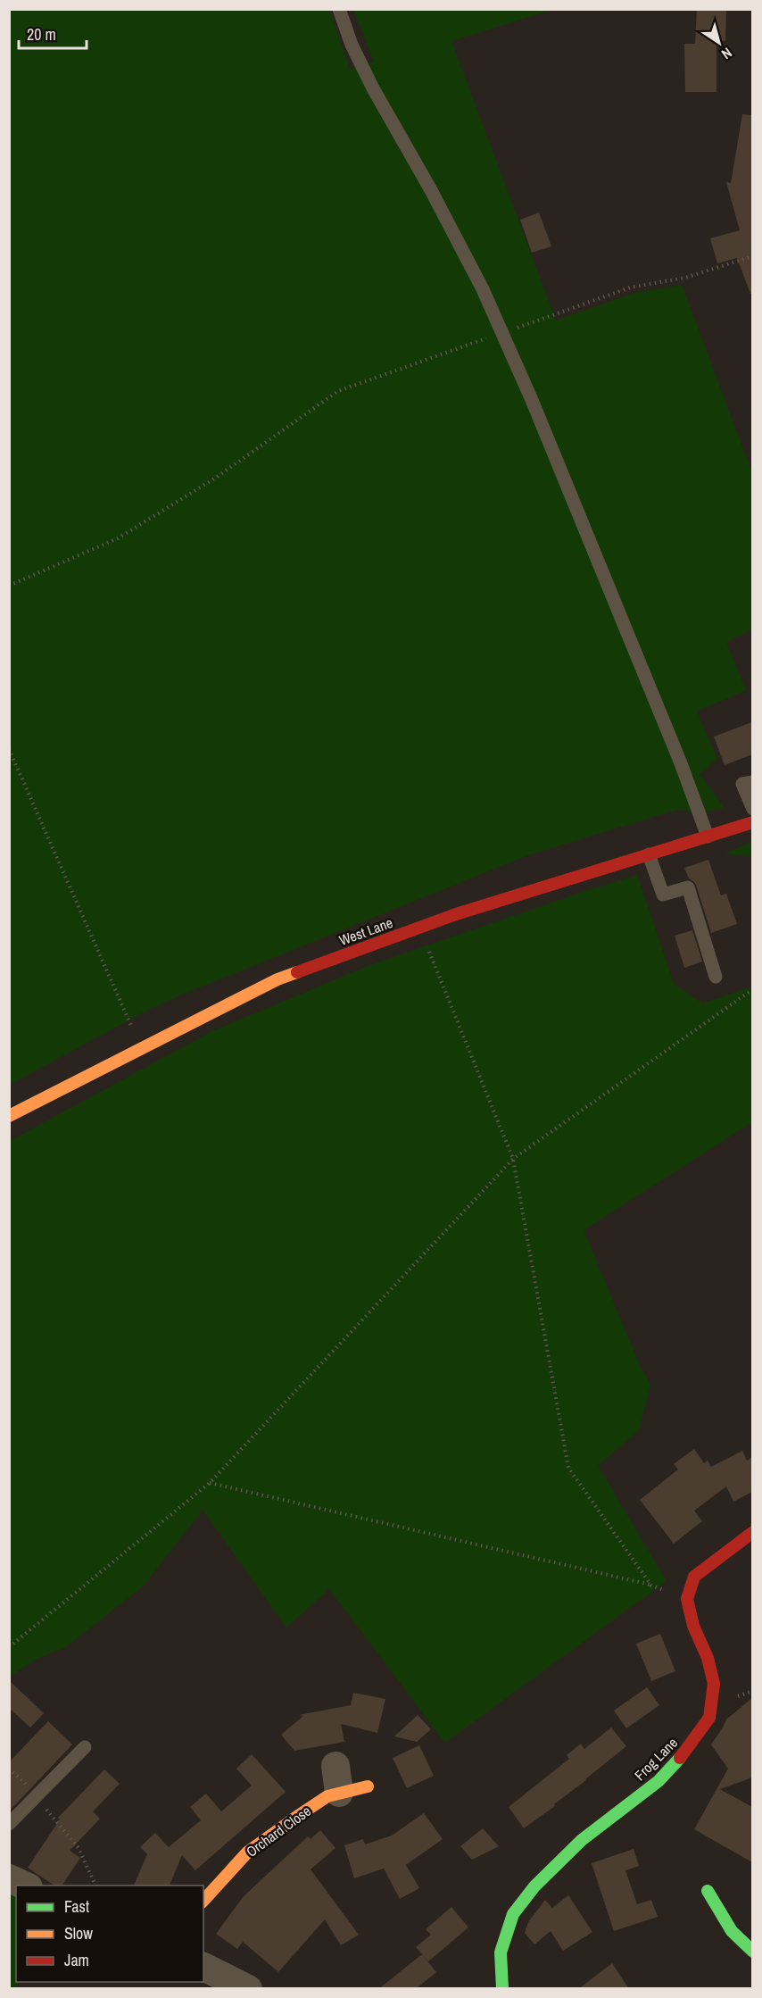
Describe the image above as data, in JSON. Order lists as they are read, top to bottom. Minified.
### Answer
{"streets":{"street":["West Lane","Frog Lane","Orchard Close"]},"legend":["Fast","Slow","Jam"],"scale_bar":"20 m","north":"bottom right"}
